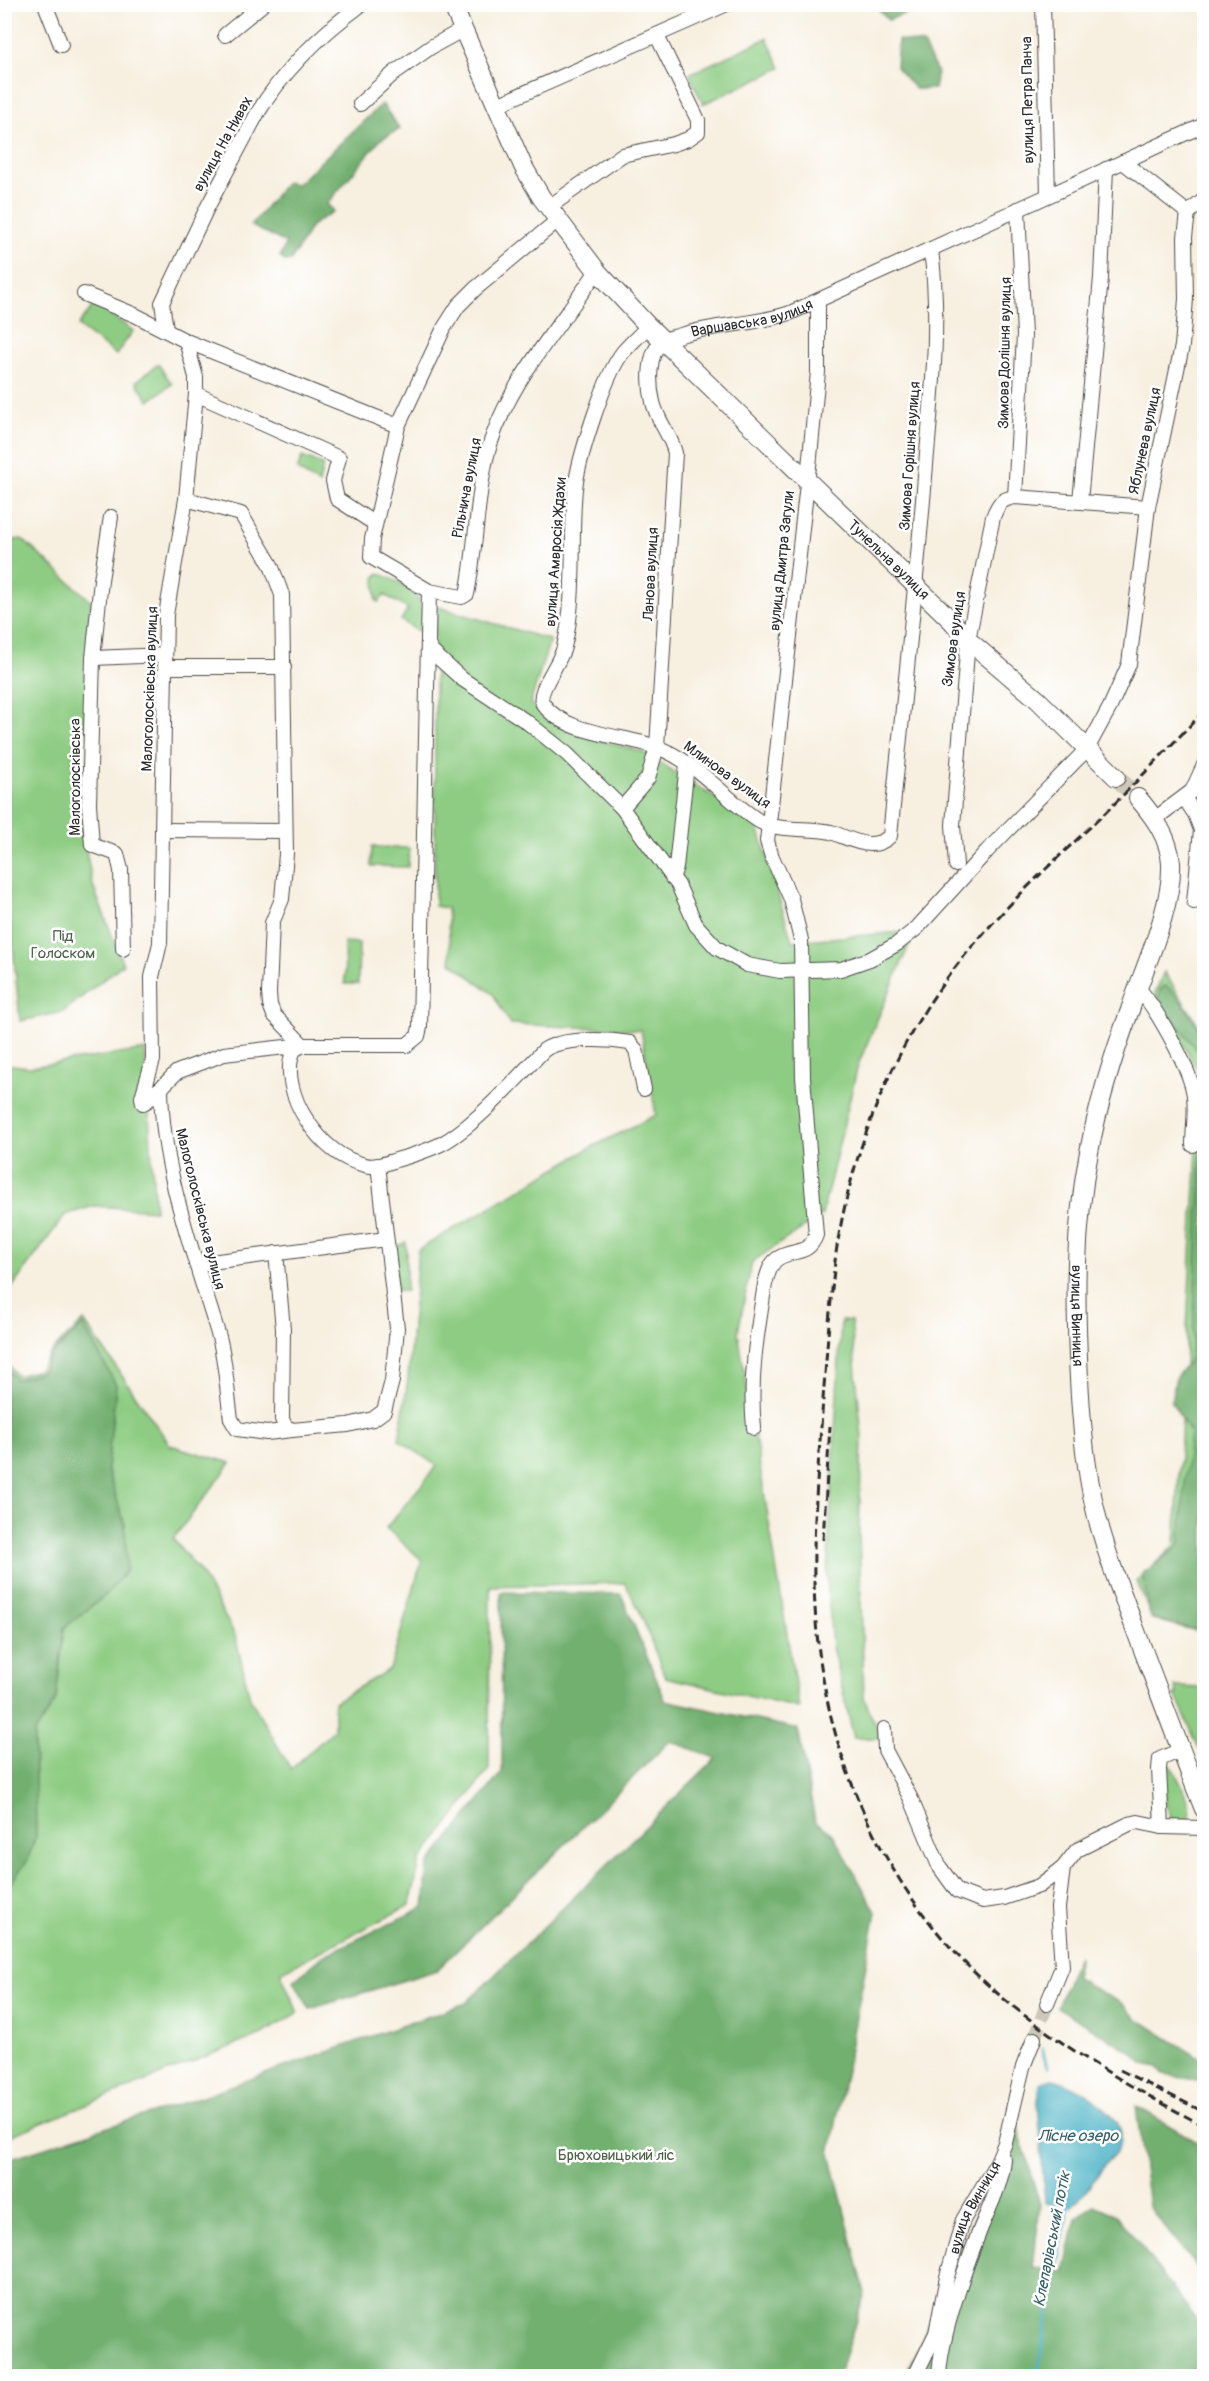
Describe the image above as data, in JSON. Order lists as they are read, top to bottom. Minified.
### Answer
{"streets":{"main road":["Тунельна вулиця","вулиця Винниця"],"street":["вулиця Петра Панча","вулиця На Нивах","Варшавська вулиця","Зимова Долішня вулиця","Яблунева вулиця","Зимова Горішня вулиця","Рільнича вулиця","вулиця Амвросія Ждахи","вулиця Дмитра Загули","Ланова вулиця","Зимова вулиця","Малоголосківська вулиця","Млинова вулиця","Малоголосківська"]},"crossings":[["вулиця Петра Панча","Варшавська вулиця"],["Варшавська вулиця","Зимова Долішня вулиця"],["Варшавська вулиця","Зимова Горішня вулиця"],["Варшавська вулиця","Тунельна вулиця"],["Варшавська вулиця","вулиця Дмитра Загули"],["Варшавська вулиця","Ланова вулиця"],["Зимова Долішня вулиця","Зимова вулиця"],["Яблунева вулиця","вулиця Амвросія Ждахи"],["Яблунева вулиця","Тунельна вулиця"],["Яблунева вулиця","Ланова вулиця"],["Зимова Горішня вулиця","Тунельна вулиця"],["Зимова Горішня вулиця","Млинова вулиця"],["вулиця Амвросія Ждахи","Млинова вулиця"],["Тунельна вулиця","вулиця Дмитра Загули"],["Тунельна вулиця","Ланова вулиця"],["Тунельна вулиця","Зимова вулиця"],["вулиця Дмитра Загули","Млинова вулиця"],["Ланова вулиця","Млинова вулиця"]],"water":["Лісне озеро","Клепарівський потік"],"parks":["Під Голоском","Брюховицький ліс"]}
